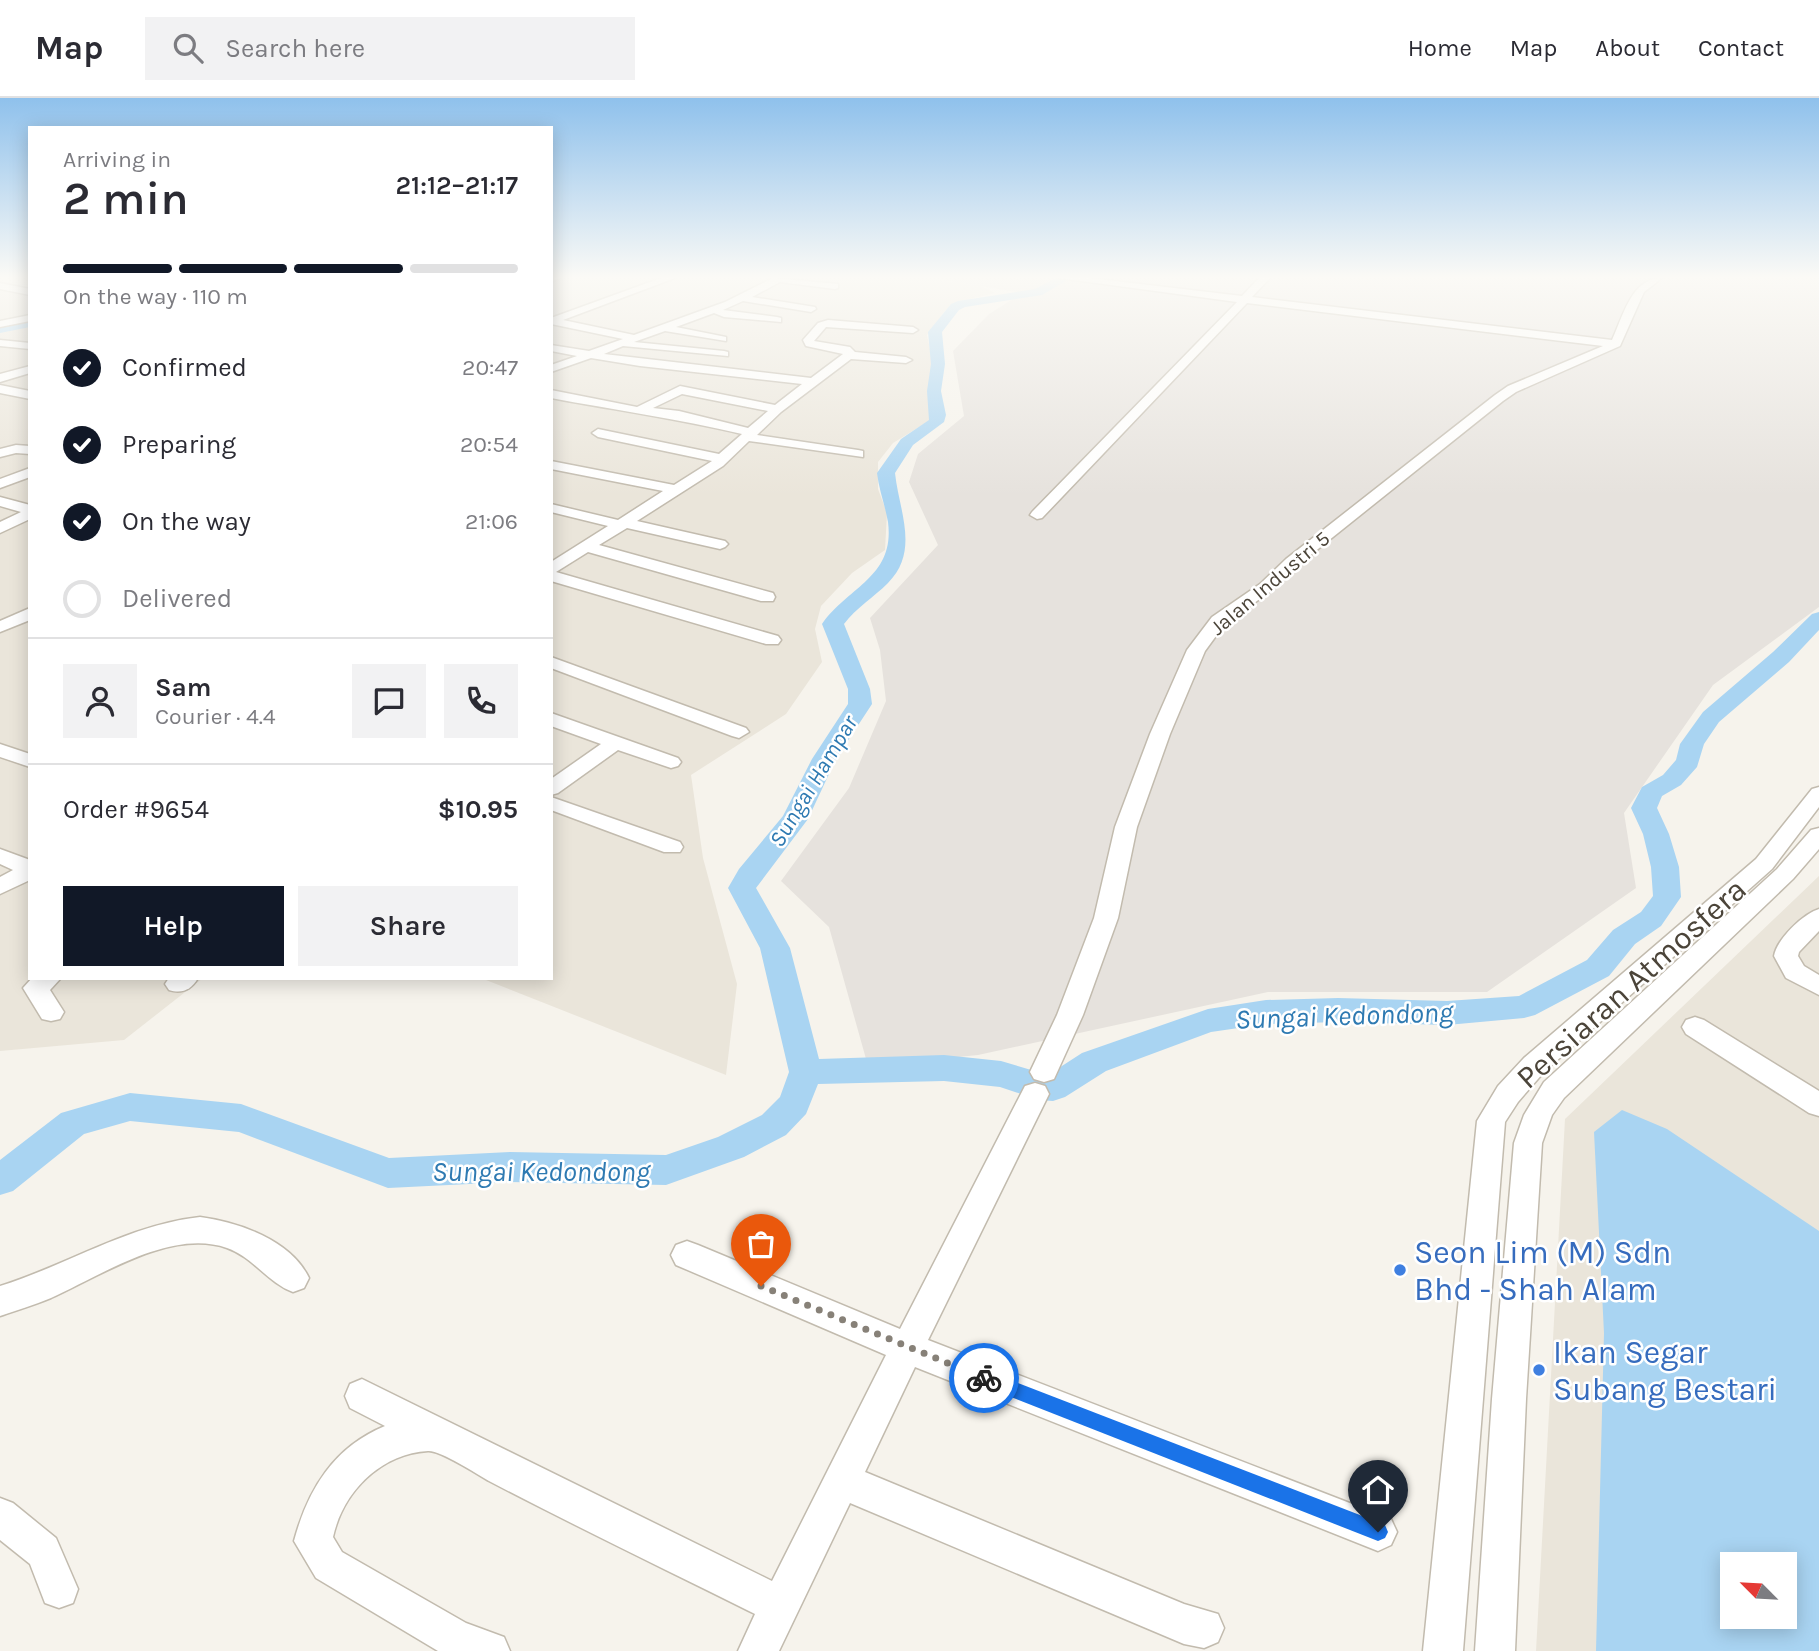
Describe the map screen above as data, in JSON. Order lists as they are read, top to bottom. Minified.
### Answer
{"streets":{"street":["Jalan Industri 5","Persiaran Atmosfera"]},"water":["Sungai Hampar","Sungai Kedondong"],"places":["Seon Lim (M) Sdn Bhd - Shah Alam","Ikan Segar Subang Bestari"],"north":"top left","page":{"header":"Map","search":"Search here","nav":["Home","Map","About","Contact"],"heading":["2 min","Arriving in","21:12–21:17"],"panel":["Sam","Courier · 4.4","Order #9654","$10.95"],"bar":"On the way · 110 m","list":[["Confirmed","20:47"],["Preparing","20:54"],["On the way","21:06"],"Delivered"],"buttons":["Help","Share"]}}
